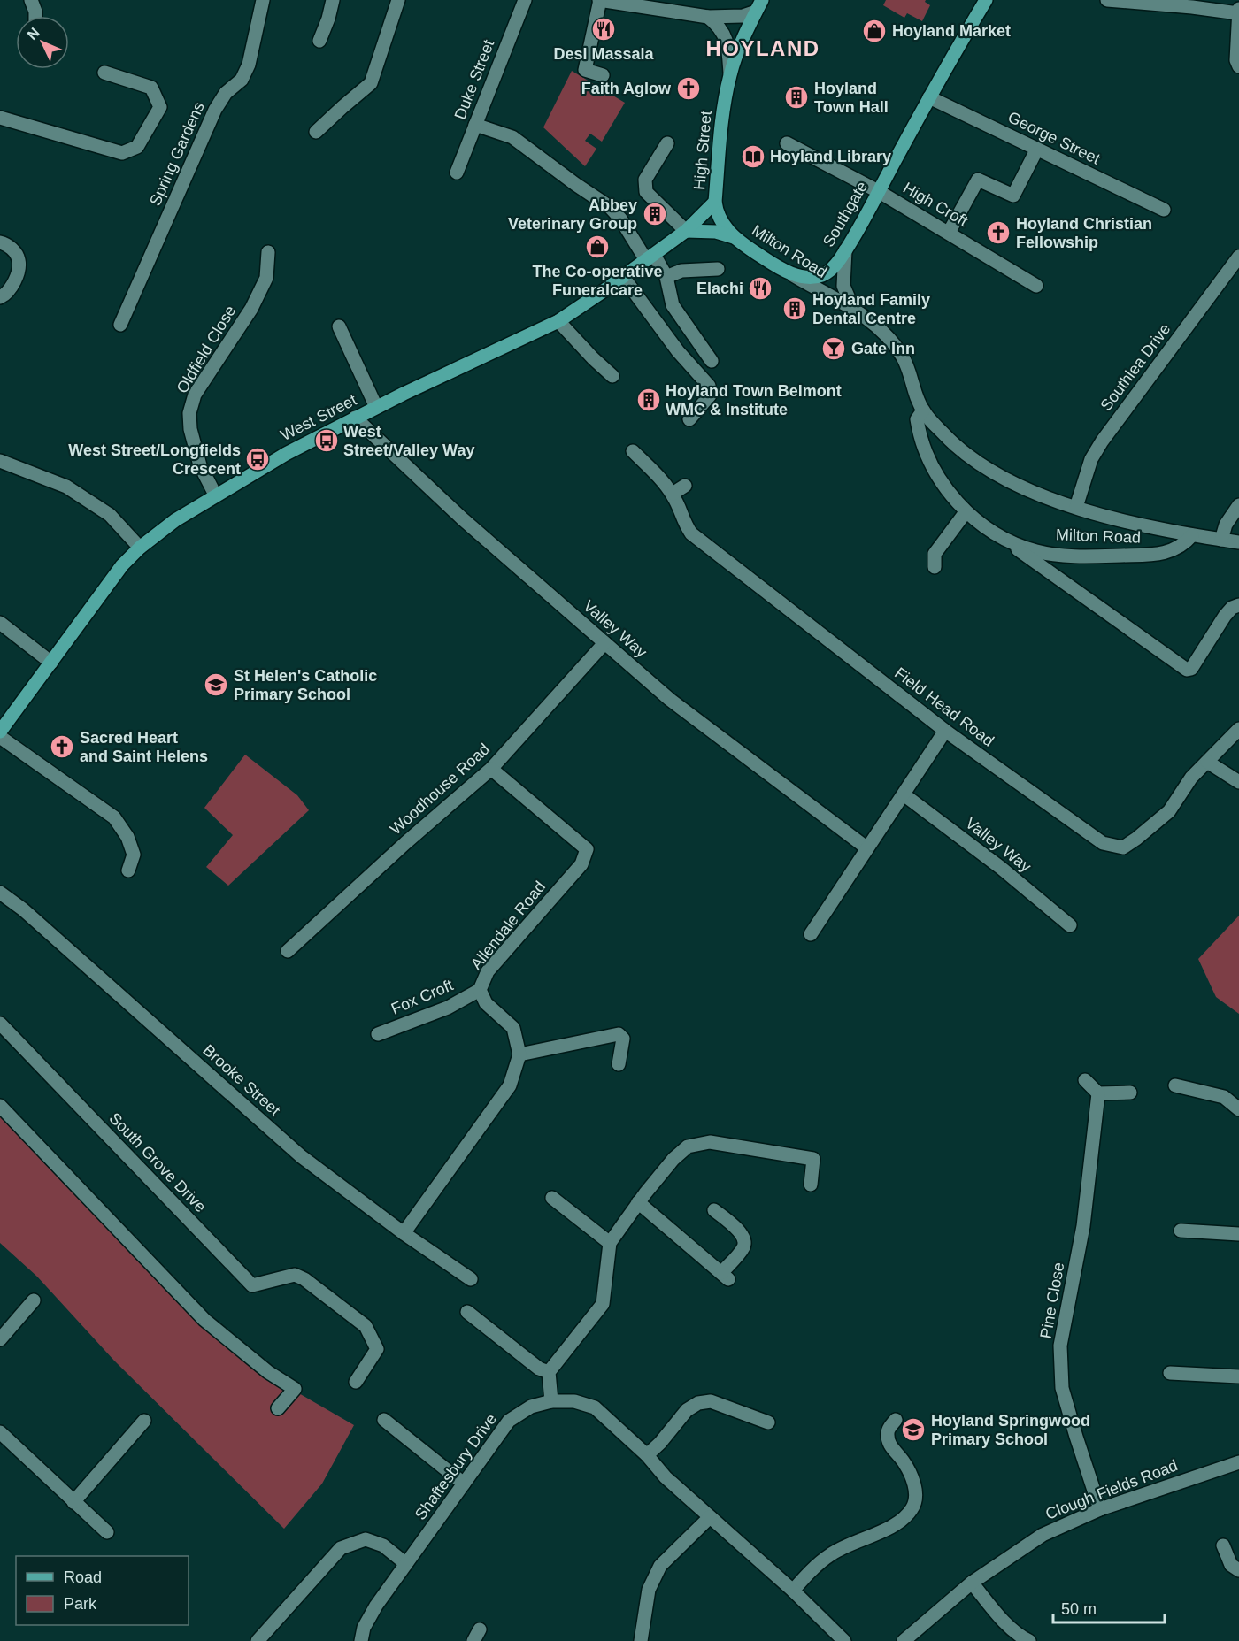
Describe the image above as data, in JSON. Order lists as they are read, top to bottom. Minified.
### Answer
{"streets":{"main road":["High Street","Southgate","Milton Road","West Street"],"street":["Duke Street","George Street","Spring Gardens","High Croft","Oldfield Close","Southlea Drive","Valley Way","Field Head Road","Woodhouse Road","Allendale Road","Fox Croft","Brooke Street","South Grove Drive","Pine Close","Shaftesbury Drive","Clough Fields Road"]},"crossings":[["George Street","Southgate"],["High Street","West Street"],["High Croft","Southgate"],["Southgate","Milton Road"],["Milton Road","Southlea Drive"],["Oldfield Close","West Street"],["West Street","Valley Way"],["Valley Way","Woodhouse Road"],["Woodhouse Road","Allendale Road"],["Allendale Road","Fox Croft"],["Pine Close","Clough Fields Road"]],"districts":["HOYLAND"],"places":{"restaurant":["Desi Massala","Elachi"],"shop":["Hoyland Market","The Co-operative Funeralcare"],"church":["Faith Aglow","Hoyland Christian Fellowship","Sacred Heart and Saint Helens"],"building":["Hoyland Town Hall","Abbey Veterinary Group","Hoyland Family Dental Centre","Hoyland Town Belmont WMC & Institute"],"library":["Hoyland Library"],"bar":["Gate Inn"],"bus stop":["West Street/Valley Way","West Street/Longfields Crescent"],"school or university":["St Helen's Catholic Primary School","Hoyland Springwood Primary School"]},"legend":["Road","Park"],"scale_bar":"50 m","north":"top left"}
